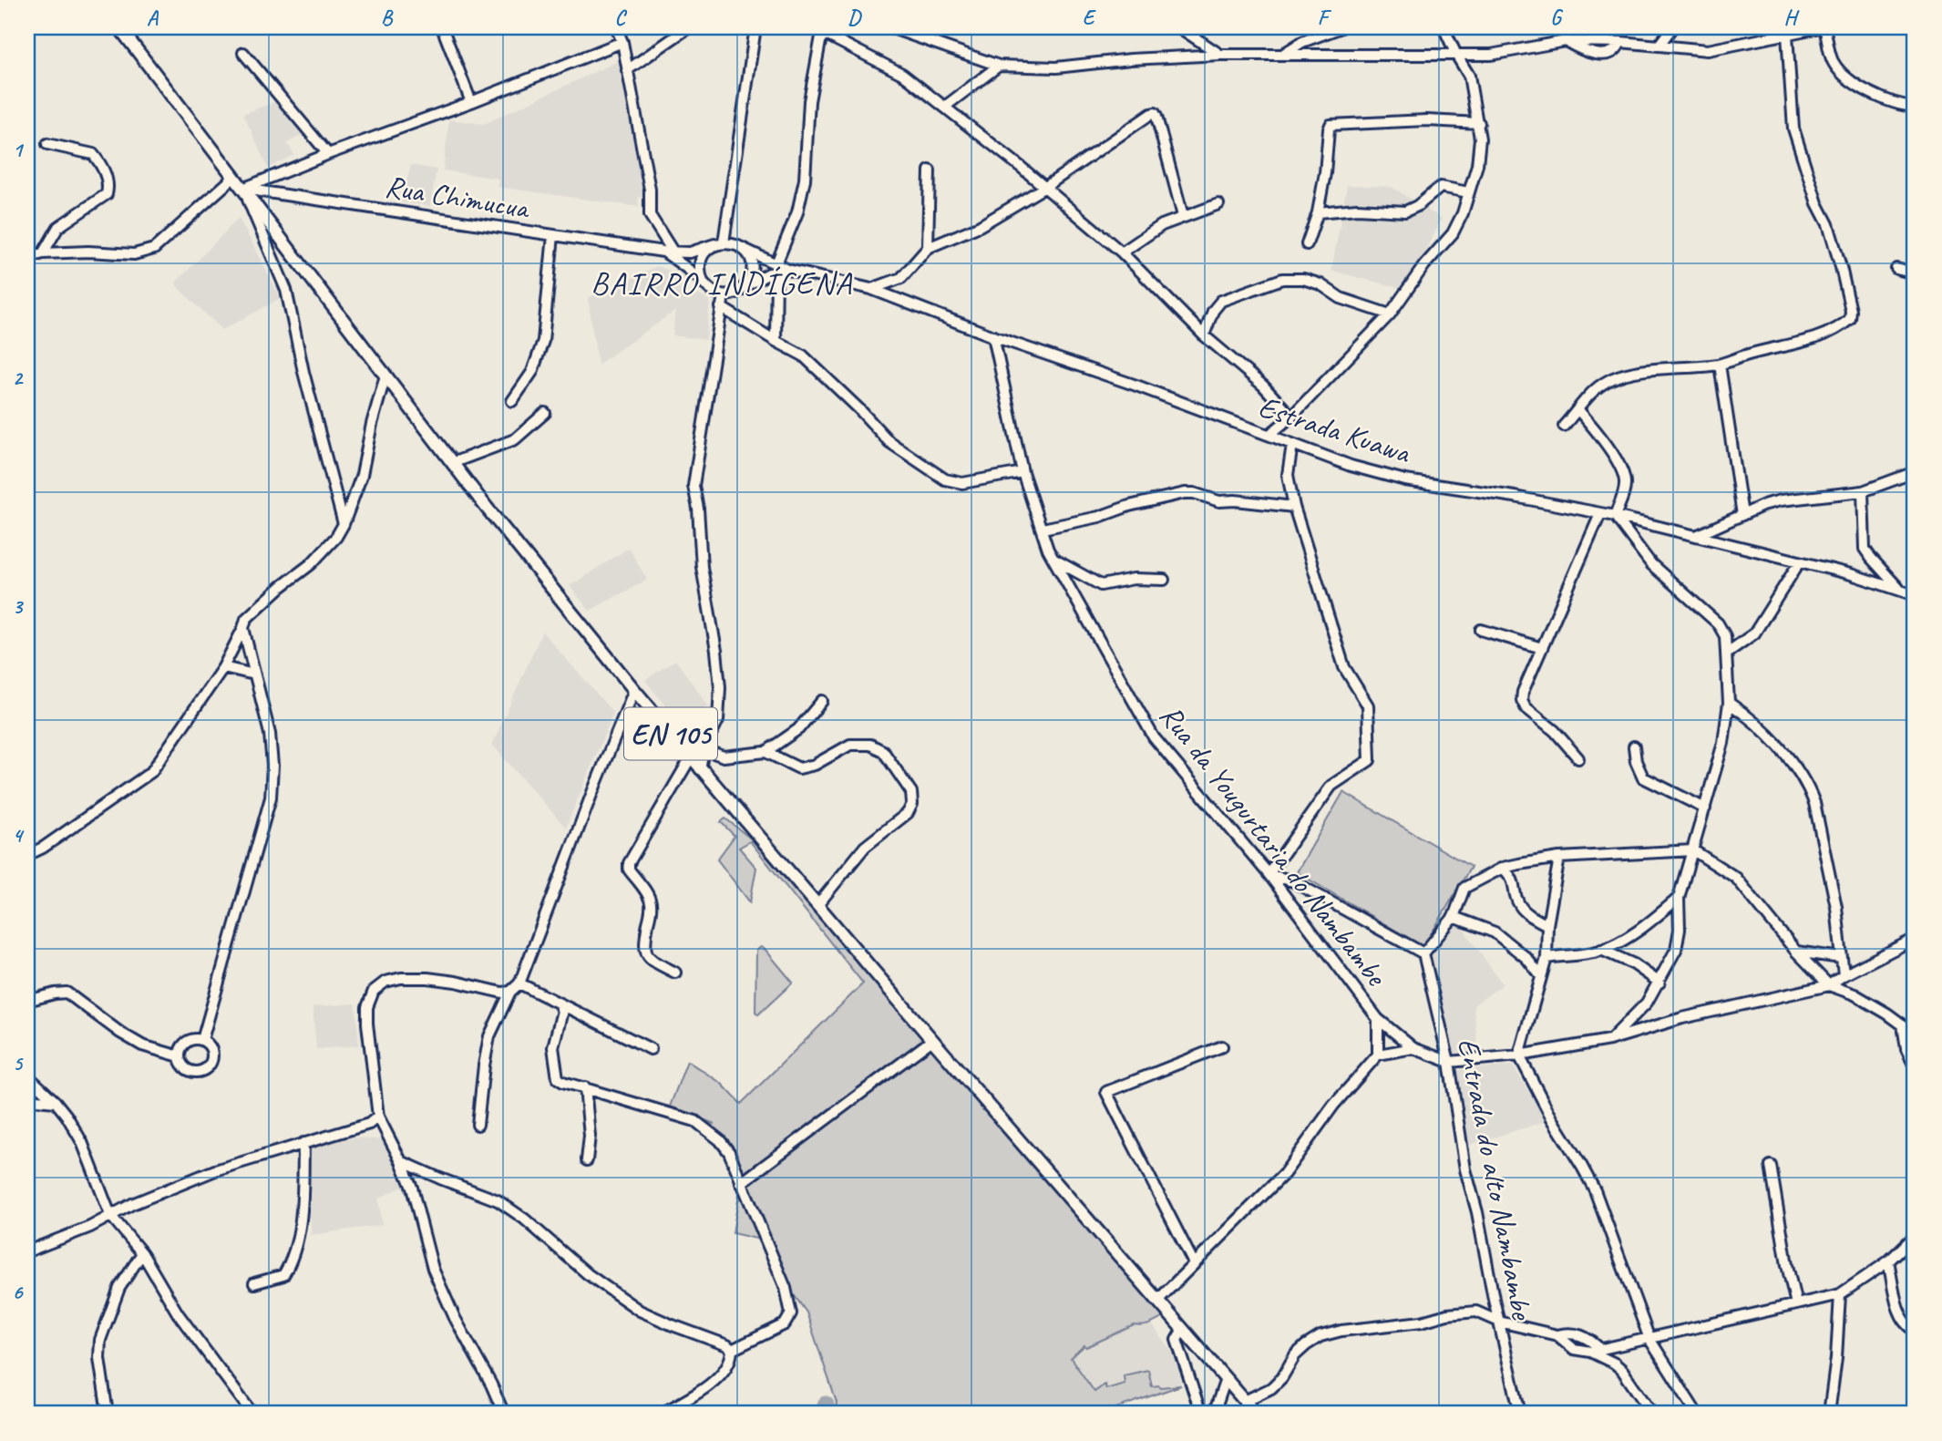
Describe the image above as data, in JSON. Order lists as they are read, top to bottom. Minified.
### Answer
{"streets":{"main road":["EN 105"],"street":["Rua Chimucua","Estrada Kuawa","Rua da Yougurtaria do Nambambe","Entrada do alto Nambambe"]},"crossings":[["Rua Chimucua","EN 105"],["Estrada Kuawa","Rua da Yougurtaria do Nambambe"],["Rua da Yougurtaria do Nambambe","Entrada do alto Nambambe"]],"districts":["BAIRRO INDÍGENA"],"grid":{"columns":["A","B","C","D","E","F","G","H"],"rows":["1","2","3","4","5","6"]}}
